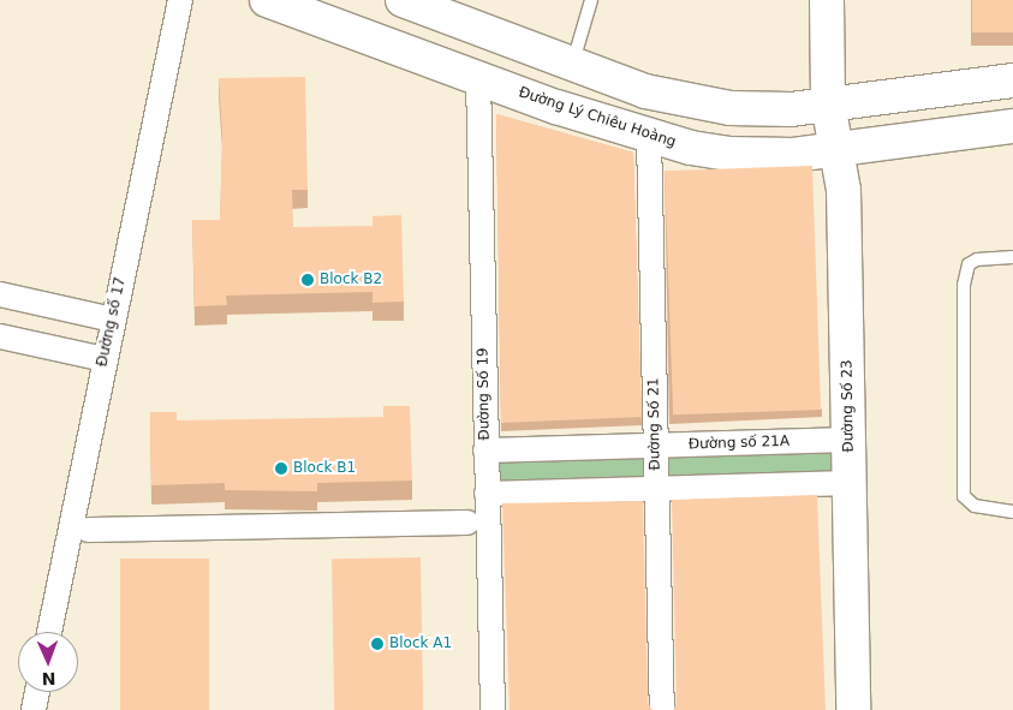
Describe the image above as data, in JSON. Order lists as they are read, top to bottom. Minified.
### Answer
{"streets":{"main road":["Đường Lý Chiêu Hoàng","Đường Số 23"],"street":["Đường số 17","Đường Số 19","Đường Số 21","Đường số 21A"]},"crossings":[["Đường Lý Chiêu Hoàng","Đường Số 19"],["Đường Lý Chiêu Hoàng","Đường Số 23"],["Đường Lý Chiêu Hoàng","Đường Số 21"],["Đường Số 19","Đường số 21A"],["Đường Số 23","Đường số 21A"],["Đường Số 21","Đường số 21A"]],"places":["Block B2","Block B1","Block A1"],"north":"bottom"}
